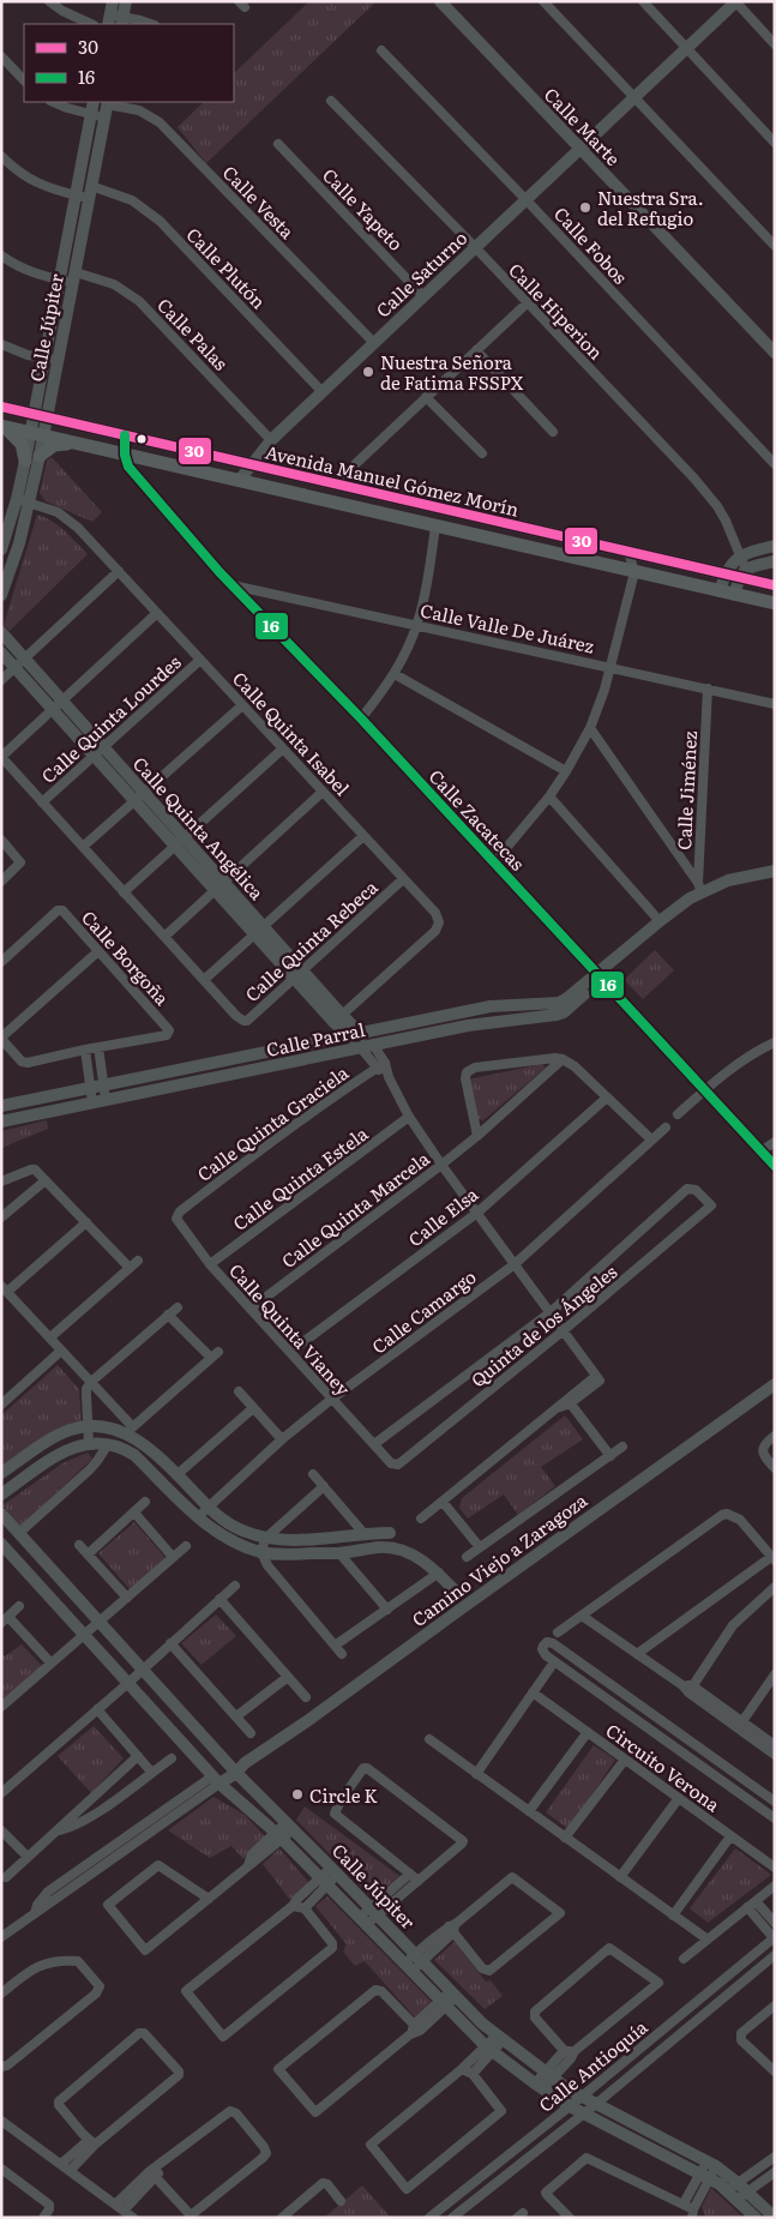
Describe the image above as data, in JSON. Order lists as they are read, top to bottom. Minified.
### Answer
{"streets":{"main road":["Avenida Manuel Gómez Morín"],"street":["Calle Marte","Calle Vesta","Calle Yapeto","Calle Fobos","Calle Plutón","Calle Saturno","Calle Hiperion","Calle Júpiter","Calle Palas","Calle Valle De Juárez","Calle Quinta Lourdes","Calle Quinta Isabel","Calle Jiménez","Calle Zacatecas","Calle Quinta Angélica","Calle Quinta Rebeca","Calle Borgoña","Calle Parral","Calle Quinta Graciela","Calle Quinta Estela","Calle Quinta Marcela","Calle Elsa","Calle Camargo","Quinta de los Ángeles","Calle Quinta Vianey","Camino Viejo a Zaragoza","Circuito Verona","Calle Antioquía"]},"crossings":[["Calle Marte","Calle Saturno"],["Calle Vesta","Calle Saturno"],["Calle Vesta","Calle Júpiter"],["Calle Yapeto","Calle Saturno"],["Calle Fobos","Calle Saturno"],["Calle Plutón","Calle Saturno"],["Calle Plutón","Calle Júpiter"],["Calle Saturno","Calle Hiperion"],["Calle Saturno","Calle Palas"],["Calle Saturno","Avenida Manuel Gómez Morín"],["Calle Hiperion","Avenida Manuel Gómez Morín"],["Calle Júpiter","Calle Palas"],["Calle Júpiter","Avenida Manuel Gómez Morín"],["Calle Júpiter","Calle Quinta Isabel"],["Calle Júpiter","Camino Viejo a Zaragoza"],["Calle Júpiter","Calle Antioquía"],["Avenida Manuel Gómez Morín","Calle Zacatecas"],["Calle Valle De Juárez","Calle Jiménez"],["Calle Valle De Juárez","Calle Zacatecas"],["Calle Quinta Lourdes","Calle Quinta Isabel"],["Calle Quinta Lourdes","Calle Quinta Angélica"],["Calle Quinta Isabel","Calle Quinta Angélica"],["Calle Quinta Isabel","Calle Quinta Rebeca"],["Calle Jiménez","Calle Parral"],["Calle Zacatecas","Calle Parral"],["Calle Quinta Angélica","Calle Quinta Rebeca"],["Calle Quinta Angélica","Calle Parral"],["Calle Quinta Graciela","Calle Quinta Vianey"],["Calle Quinta Estela","Calle Quinta Vianey"],["Calle Quinta Marcela","Calle Quinta Vianey"],["Calle Elsa","Calle Quinta Vianey"],["Calle Camargo","Calle Quinta Vianey"],["Quinta de los Ángeles","Calle Quinta Vianey"]],"places":["Nuestra Sra. del Refugio","Nuestra Señora de Fatima FSSPX","Circle K"],"lines":["transit line 30","transit line 16"],"legend":["30","16"]}
